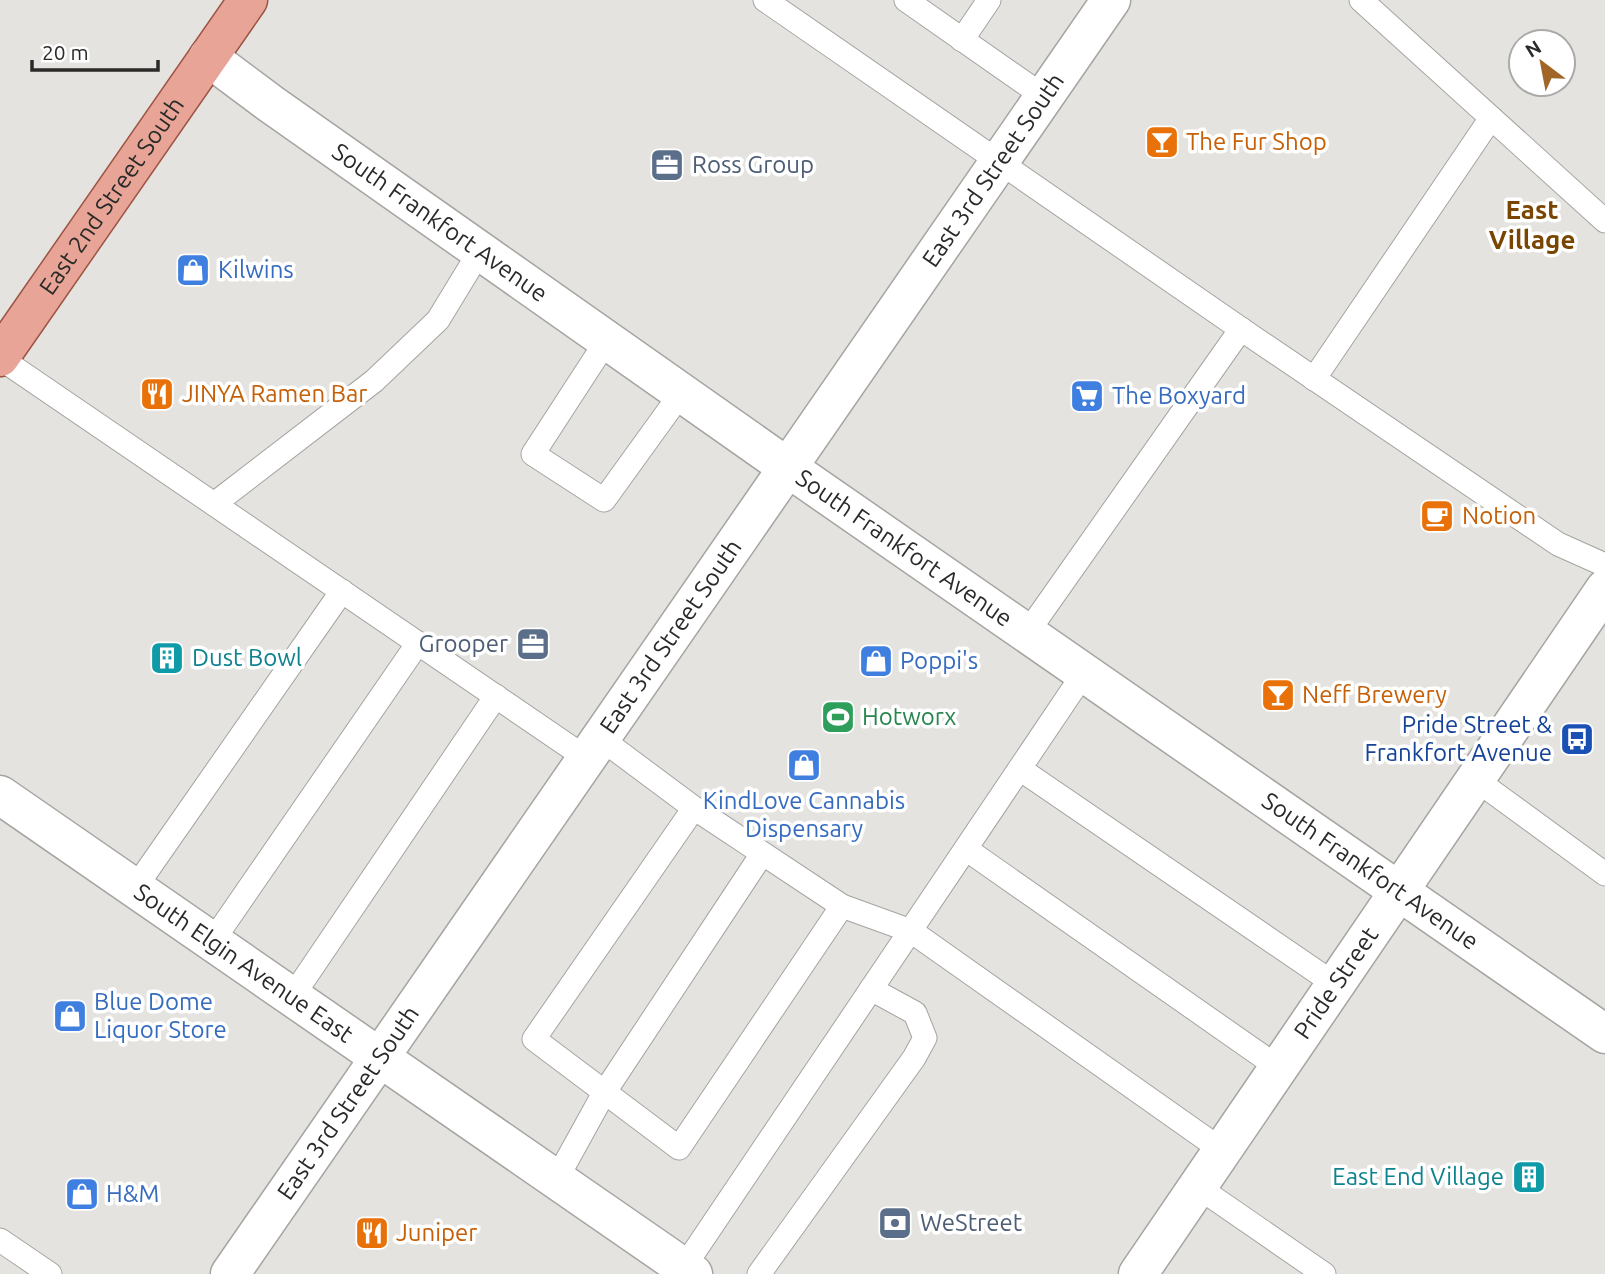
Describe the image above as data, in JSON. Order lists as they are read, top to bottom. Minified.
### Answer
{"streets":{"main road":["East 2nd Street South"],"street":["East 3rd Street South","South Frankfort Avenue","South Elgin Avenue East","Pride Street"]},"crossings":[["East 3rd Street South","South Frankfort Avenue"],["East 3rd Street South","South Elgin Avenue East"],["East 2nd Street South","South Frankfort Avenue"],["South Frankfort Avenue","Pride Street"]],"districts":["East Village"],"places":{"bar":["The Fur Shop","Neff Brewery"],"office":["Ross Group","Grooper"],"shop":["Kilwins","Poppi's","KindLove Cannabis Dispensary","Blue Dome Liquor Store","H&M"],"restaurant":["JINYA Ramen Bar","Juniper"],"supermarket":["The Boxyard"],"cafe":["Notion"],"building":["Dust Bowl","East End Village"],"sports":["Hotworx"],"bus stop":["Pride Street & Frankfort Avenue"],"bank":["WeStreet"]},"scale_bar":"20 m","north":"top left"}
